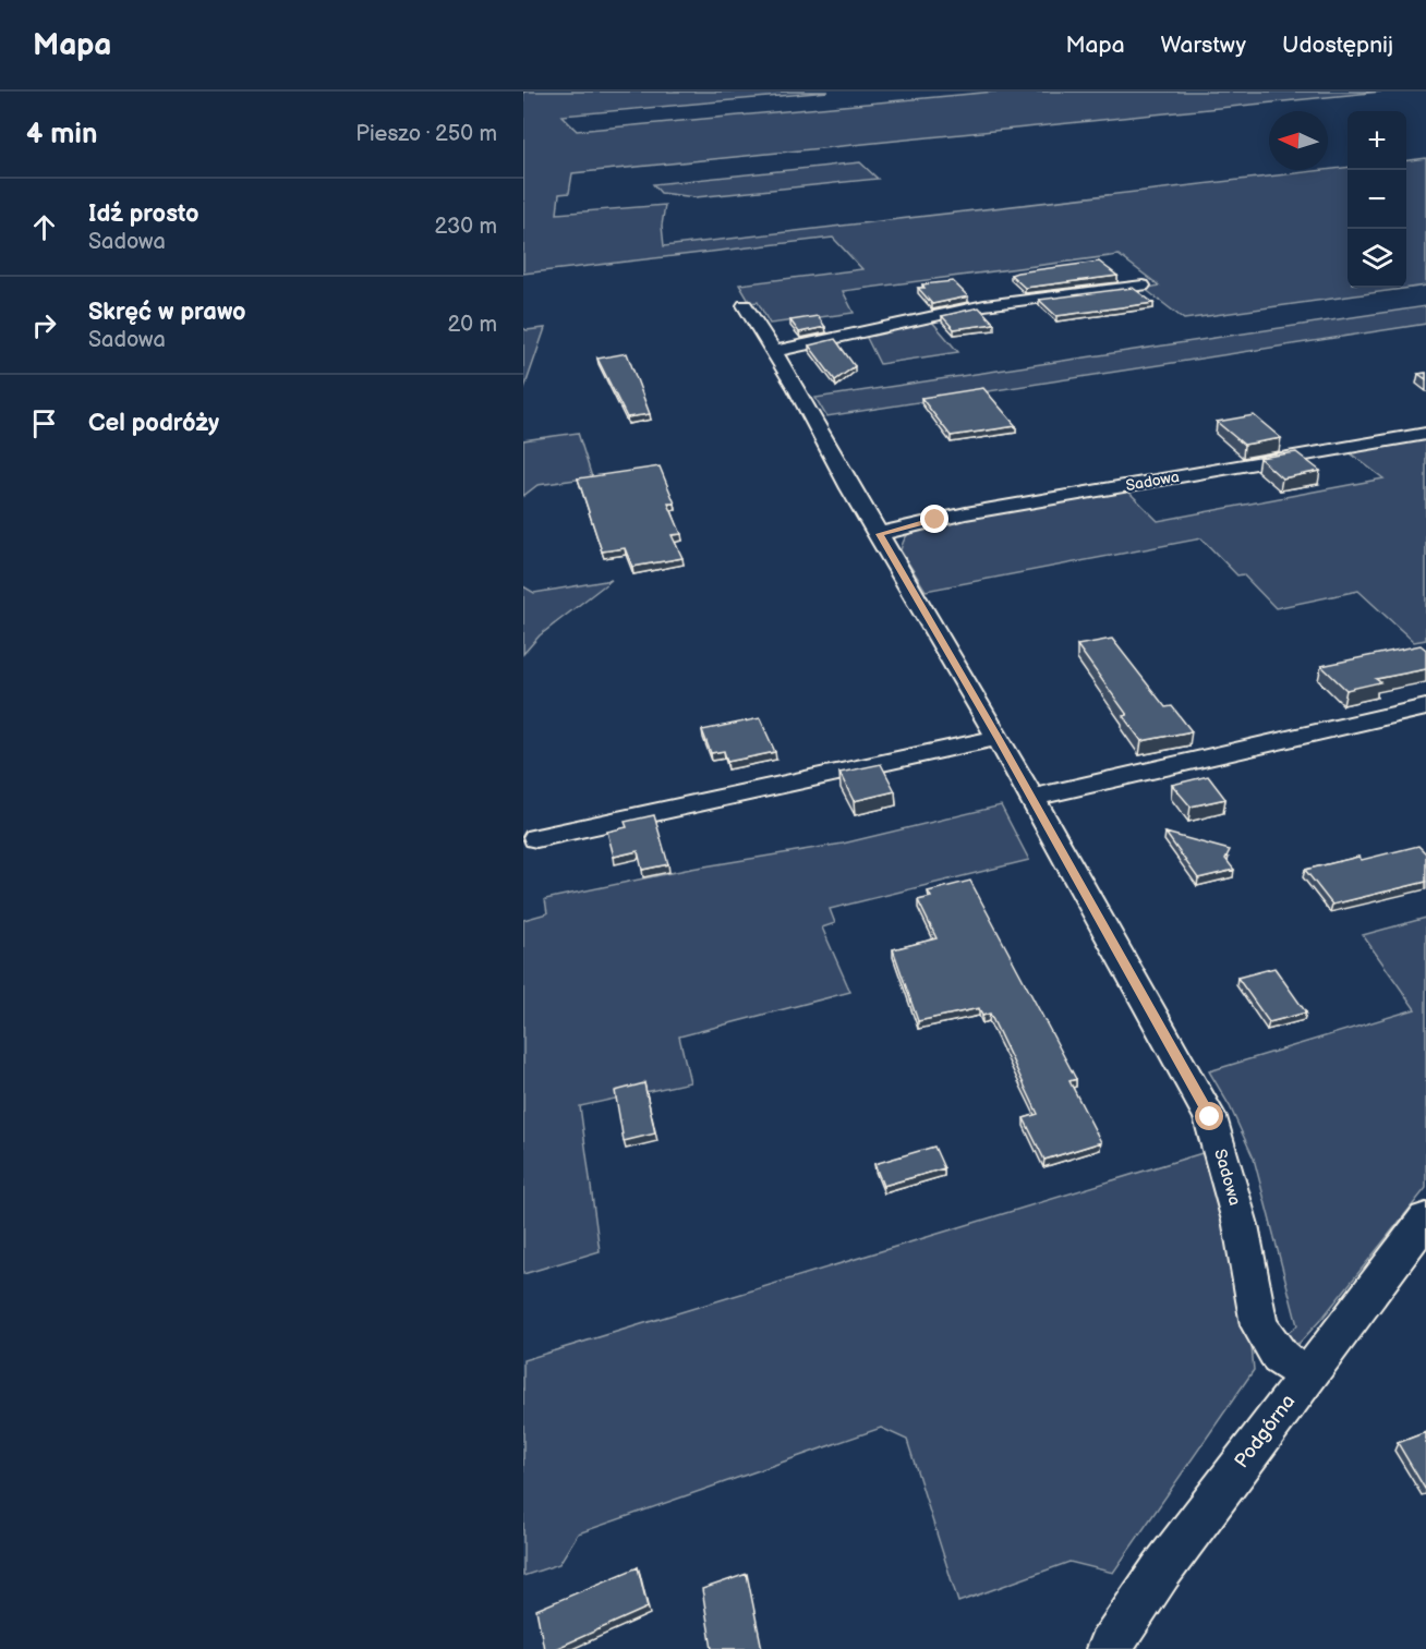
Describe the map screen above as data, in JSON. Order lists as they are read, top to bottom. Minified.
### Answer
{"streets":{"street":["Sadowa","Podgórna"]},"crossings":[["Sadowa","Podgórna"]],"north":"left","page":{"header":"Mapa","nav":["Mapa","Warstwy","Udostępnij"],"heading":["4 min","Pieszo · 250 m"],"map_buttons":["+","−"],"list":[["Idź prosto","Sadowa","230 m"],["Skręć w prawo","Sadowa","20 m"],"Cel podróży"]}}
